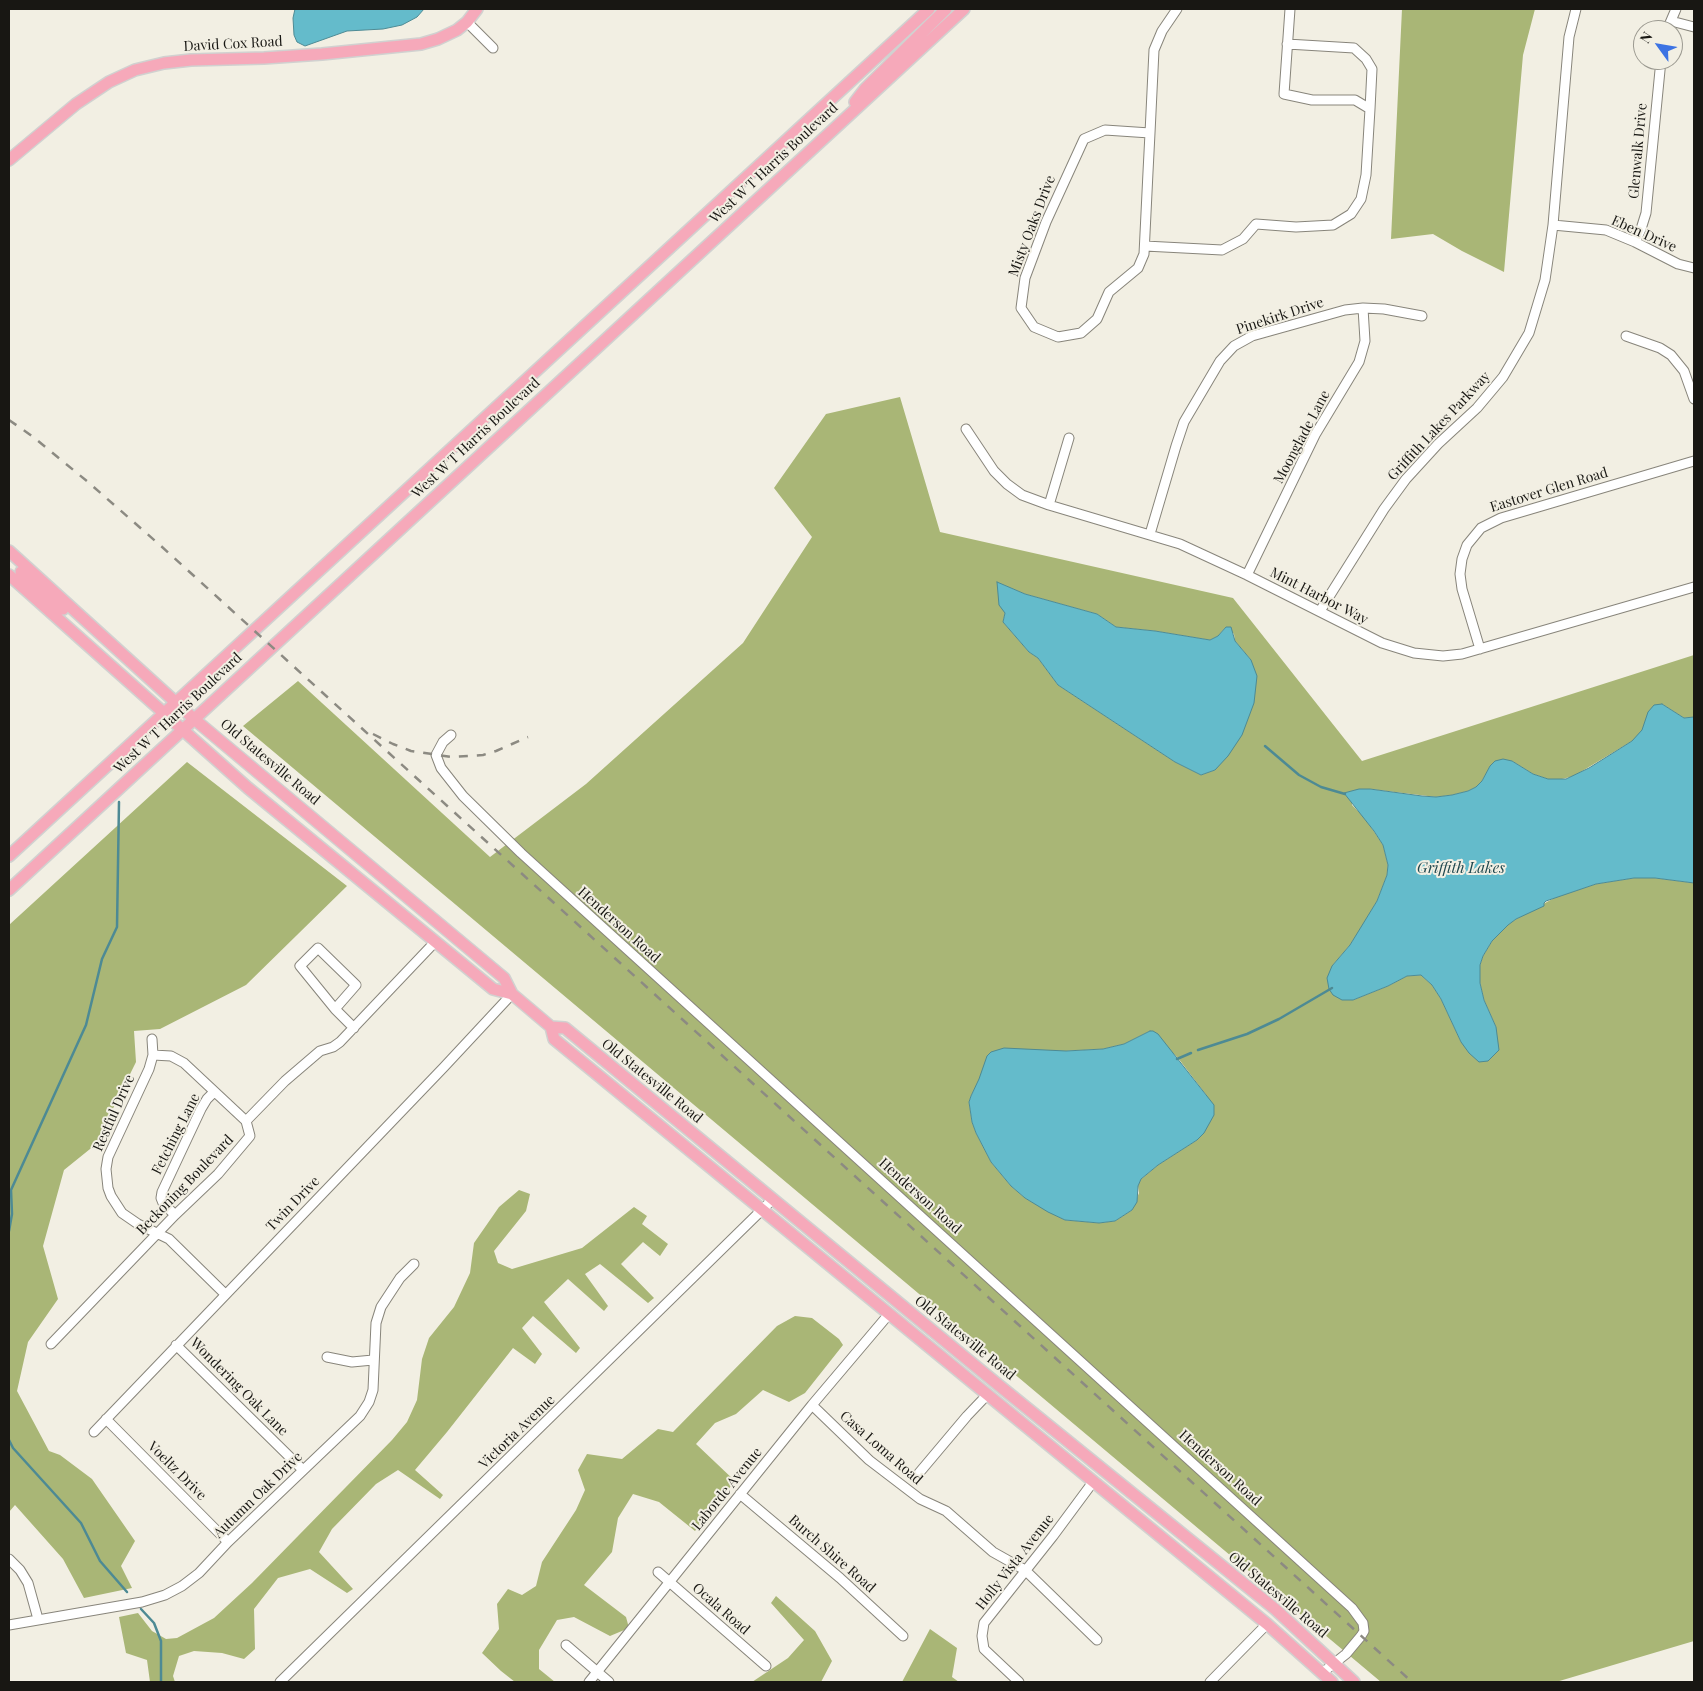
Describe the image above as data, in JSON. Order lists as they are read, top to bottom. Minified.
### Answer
{"streets":{"main road":["David Cox Road","West W T Harris Boulevard","Old Statesville Road"],"street":["Glenwalk Drive","Misty Oaks Drive","Eben Drive","Pinekirk Drive","Griffith Lakes Parkway","Moonglade Lane","Eastover Glen Road","Mint Harbor Way","Henderson Road","Restful Drive","Fetching Lane","Beckoning Boulevard","Twin Drive","Wondering Oak Lane","Victoria Avenue","Casa Loma Road","Voeltz Drive","Laborde Avenue","Autumn Oak Drive","Burch Shire Road","Holly Vista Avenue","Ocala Road"]},"crossings":[["Glenwalk Drive","Eben Drive"],["West W T Harris Boulevard","Old Statesville Road"],["Eben Drive","Griffith Lakes Parkway"],["Pinekirk Drive","Moonglade Lane"],["Pinekirk Drive","Mint Harbor Way"],["Griffith Lakes Parkway","Mint Harbor Way"],["Moonglade Lane","Mint Harbor Way"],["Eastover Glen Road","Mint Harbor Way"],["Old Statesville Road","Henderson Road"],["Old Statesville Road","Twin Drive"],["Old Statesville Road","Victoria Avenue"],["Old Statesville Road","Laborde Avenue"],["Old Statesville Road","Holly Vista Avenue"],["Restful Drive","Beckoning Boulevard"],["Restful Drive","Twin Drive"],["Fetching Lane","Beckoning Boulevard"],["Twin Drive","Wondering Oak Lane"],["Twin Drive","Voeltz Drive"],["Wondering Oak Lane","Autumn Oak Drive"],["Casa Loma Road","Laborde Avenue"],["Casa Loma Road","Holly Vista Avenue"],["Voeltz Drive","Autumn Oak Drive"],["Laborde Avenue","Burch Shire Road"],["Laborde Avenue","Ocala Road"]],"water":["Griffith Lakes"],"north":"top left"}
